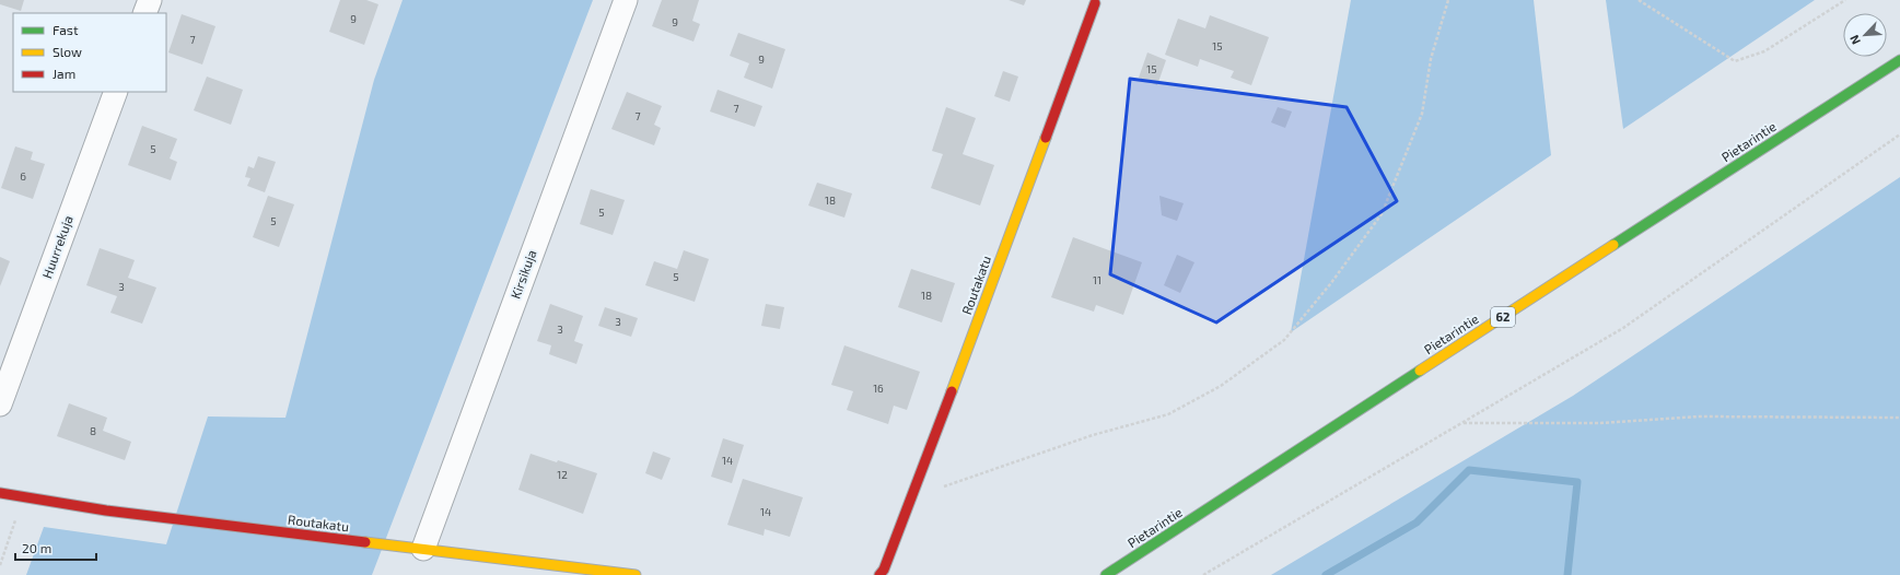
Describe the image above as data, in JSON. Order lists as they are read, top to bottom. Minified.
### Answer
{"streets":{"street":["Pietarintie","Huurrekuja","Kirsikuja","Routakatu","62"]},"crossings":[["Kirsikuja","Routakatu"]],"house_numbers":["9","9","7","15","9","15","7","7","5","6","18","5","5","5","11","3","18","3","3","16","8","14","12","14"],"legend":["Fast","Slow","Jam"],"scale_bar":"20 m","north":"bottom left"}
